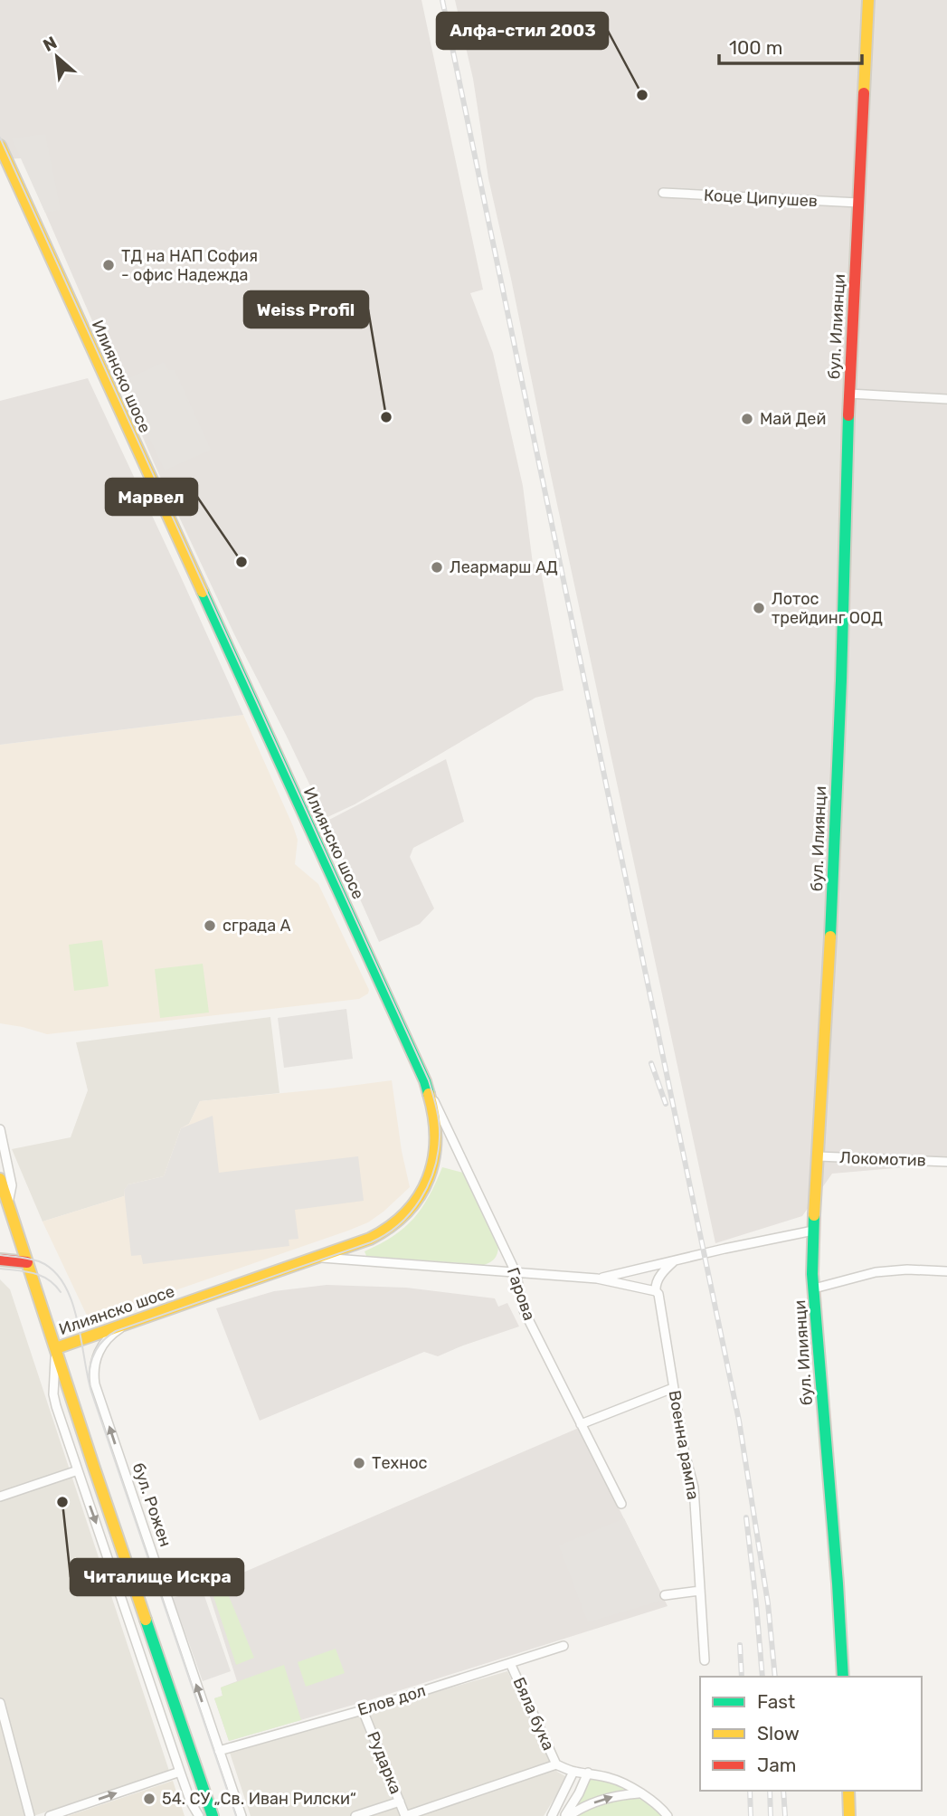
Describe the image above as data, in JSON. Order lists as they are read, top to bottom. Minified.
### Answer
{"streets":{"street":["Коце Ципушев","бул. Илиянци","Илиянско шосе","Локомотив","Гарова","Военна рампа","бул. Рожен","Елов дол","Бяла бука","Рударка"]},"crossings":[["Коце Ципушев","бул. Илиянци"],["бул. Илиянци","Локомотив"],["Илиянско шосе","Гарова"],["Илиянско шосе","бул. Рожен"],["бул. Рожен","Елов дол"],["Елов дол","Бяла бука"],["Елов дол","Рударка"]],"places":["Алфа-стил 2003","ТД на НАП София - офис Надежда","Weiss Profil","Май Дей","Марвел","Леармарш АД","Лотос трейдинг ООД","сграда А","Технос","Читалище Искра","54. СУ „Св. Иван Рилски“"],"legend":["Fast","Slow","Jam"],"scale_bar":"100 m","north":"top left"}
